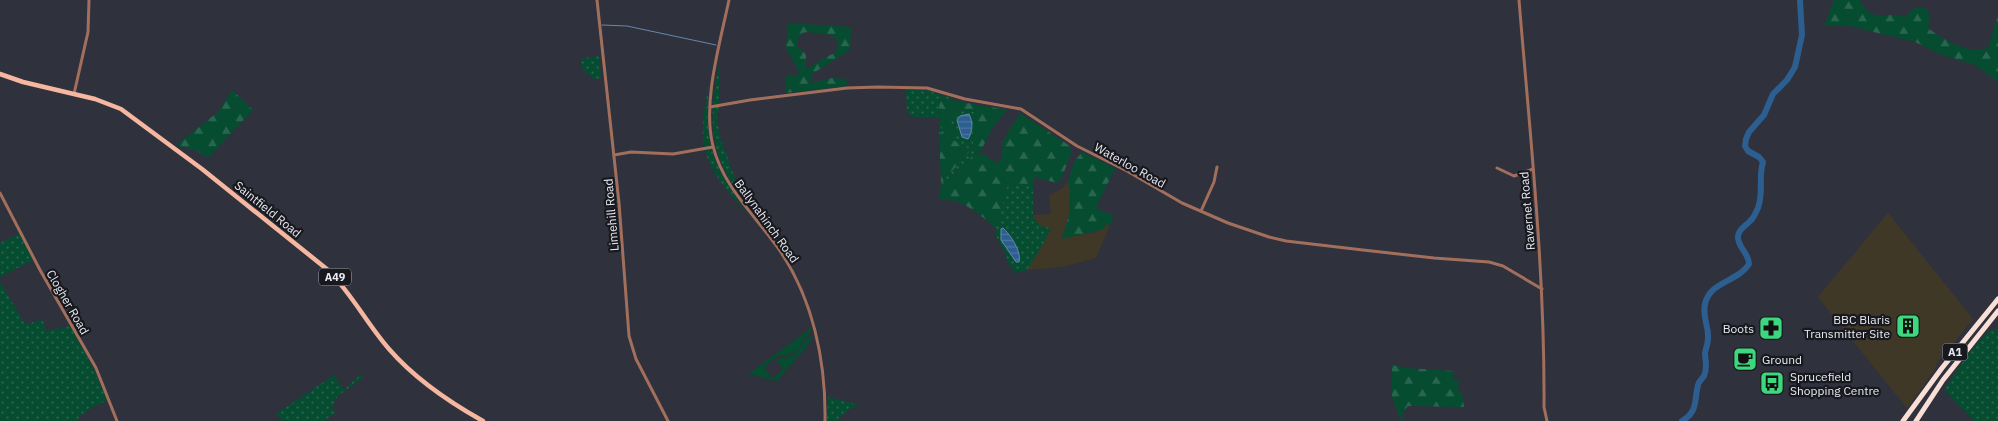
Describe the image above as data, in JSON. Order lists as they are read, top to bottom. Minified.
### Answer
{"streets":{"highway":["A1"],"main road":["Saintfield Road","A49"],"street":["Waterloo Road","Ravernet Road","Limehill Road","Ballynahinch Road","Clogher Road"]},"crossings":[["Waterloo Road","Ravernet Road"],["Waterloo Road","Ballynahinch Road"]],"places":{"building":["BBC Blaris Transmitter Site"],"pharmacy":["Boots"],"cafe":["Ground"],"bus stop":["Sprucefield Shopping Centre"]}}
